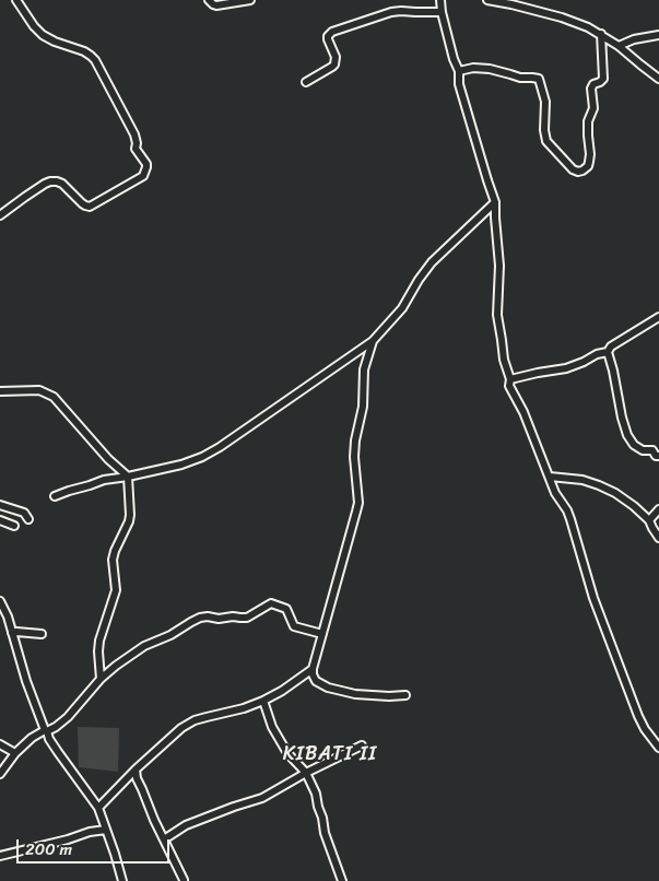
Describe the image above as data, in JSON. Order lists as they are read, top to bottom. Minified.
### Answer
{"districts":["KIBATI II"],"scale_bar":"200 m"}
